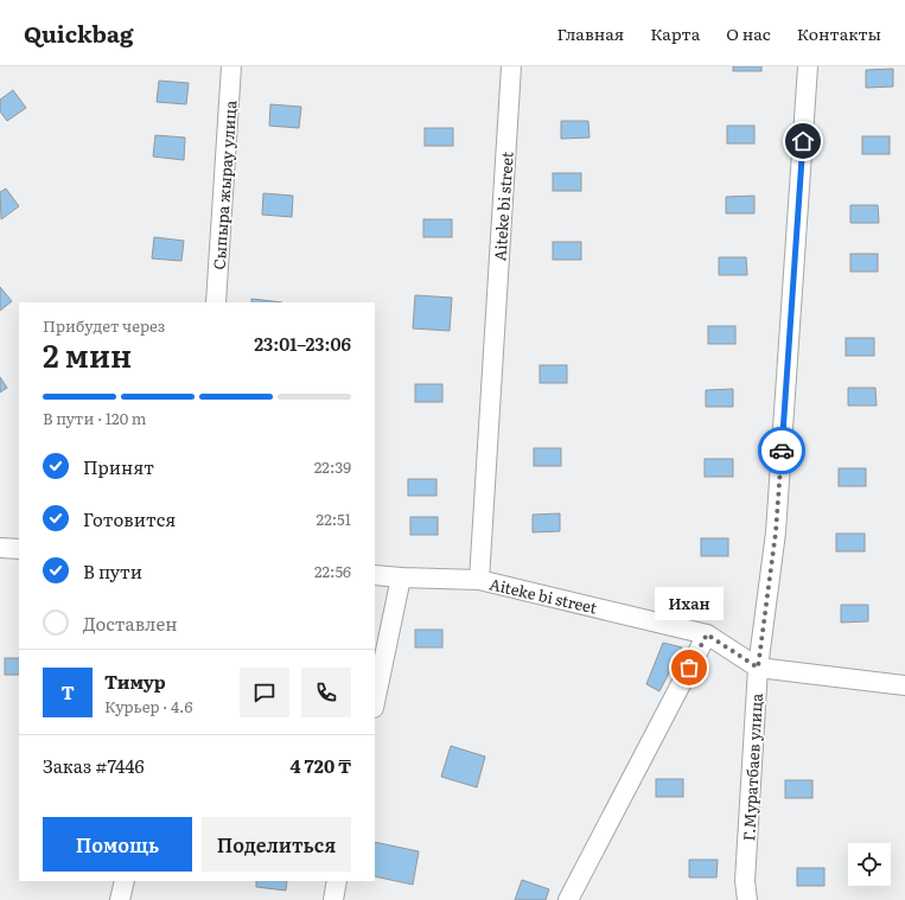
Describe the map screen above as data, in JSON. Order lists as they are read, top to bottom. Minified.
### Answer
{"streets":{"street":["Сыпыра жырау улица","Aiteke bi street","Г.Муратбаев улица"]},"crossings":[["Aiteke bi street","Г.Муратбаев улица"]],"places":["Ихан"],"page":{"header":"Quickbag","nav":["Главная","Карта","О нас","Контакты"],"heading":["2 мин","Прибудет через","23:01–23:06"],"panel":["Тимур","Курьер · 4.6","Заказ #7446","4 720 ₸"],"bar":"В пути · 120 m","list":[["Принят","22:39"],["Готовится","22:51"],["В пути","22:56"],"Доставлен"],"bubble":"Ихан","round":"Т","buttons":["Помощь","Поделиться"]}}
